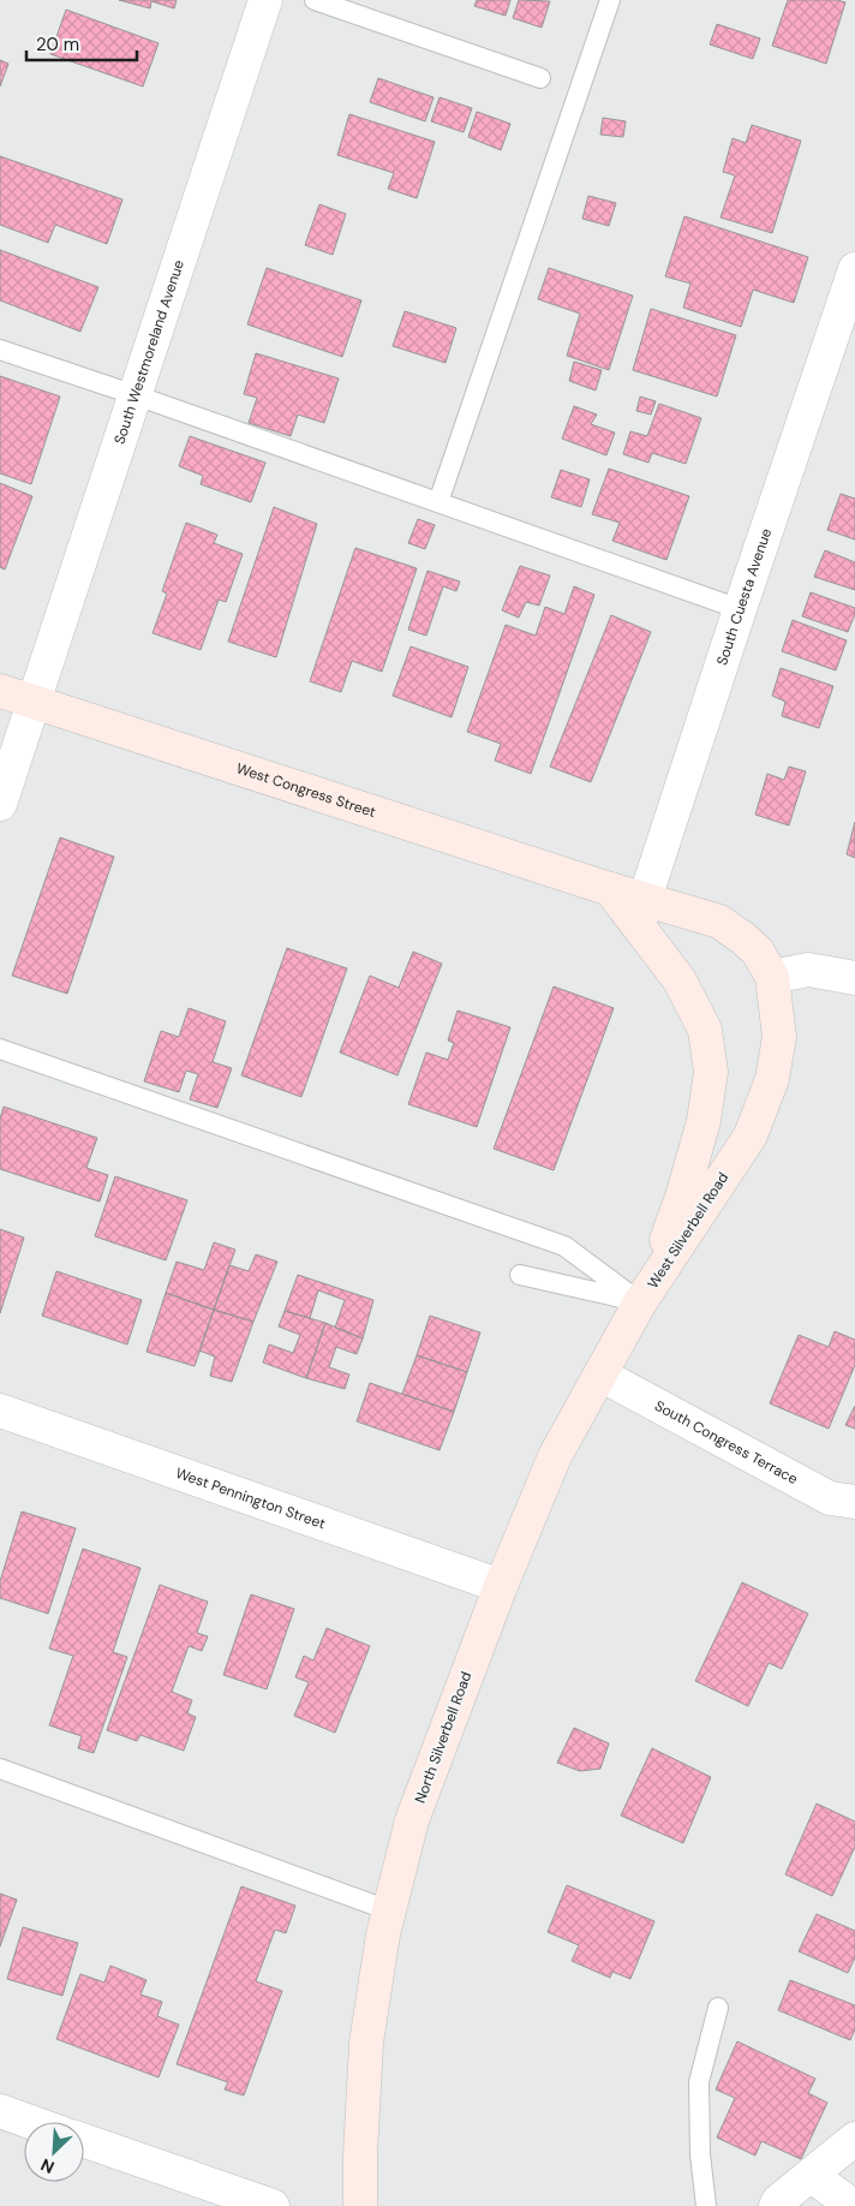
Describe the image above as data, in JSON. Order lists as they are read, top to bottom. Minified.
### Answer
{"streets":{"main road":["West Congress Street","West Silverbell Road","North Silverbell Road"],"street":["South Westmoreland Avenue","South Cuesta Avenue","South Congress Terrace","West Pennington Street"]},"crossings":[["South Westmoreland Avenue","West Congress Street"],["South Cuesta Avenue","West Silverbell Road"],["West Congress Street","West Silverbell Road"],["West Silverbell Road","North Silverbell Road"],["South Congress Terrace","North Silverbell Road"],["West Pennington Street","North Silverbell Road"]],"scale_bar":"20 m","north":"bottom left"}
